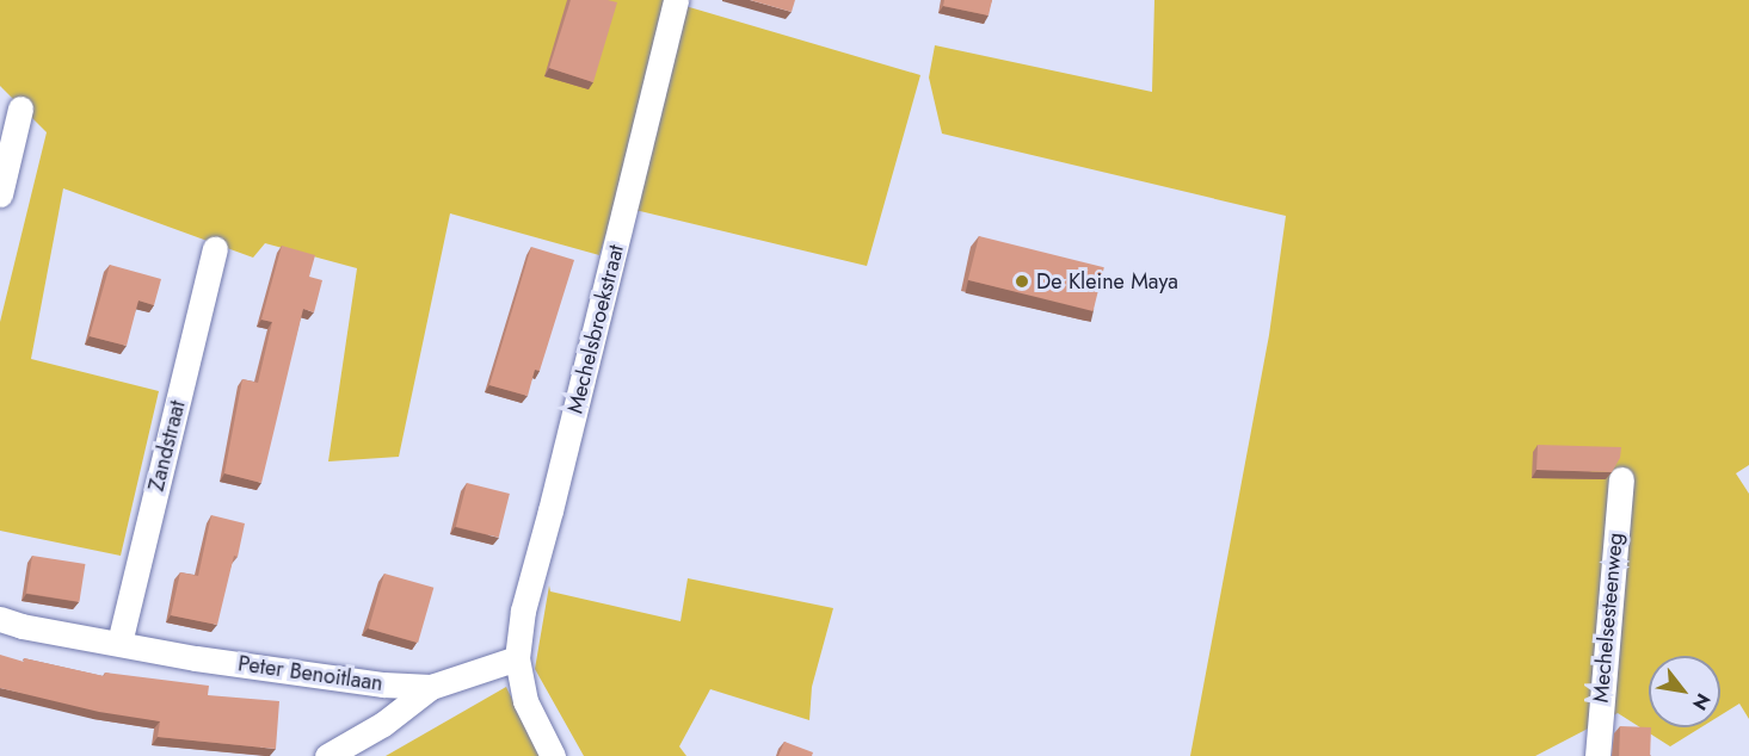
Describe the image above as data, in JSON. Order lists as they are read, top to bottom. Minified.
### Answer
{"streets":{"street":["Mechelsbroekstraat","Zandstraat","Mechelsesteenweg","Peter Benoitlaan"]},"crossings":[["Mechelsbroekstraat","Peter Benoitlaan"],["Zandstraat","Peter Benoitlaan"]],"places":["De Kleine Maya"],"north":"bottom right"}
